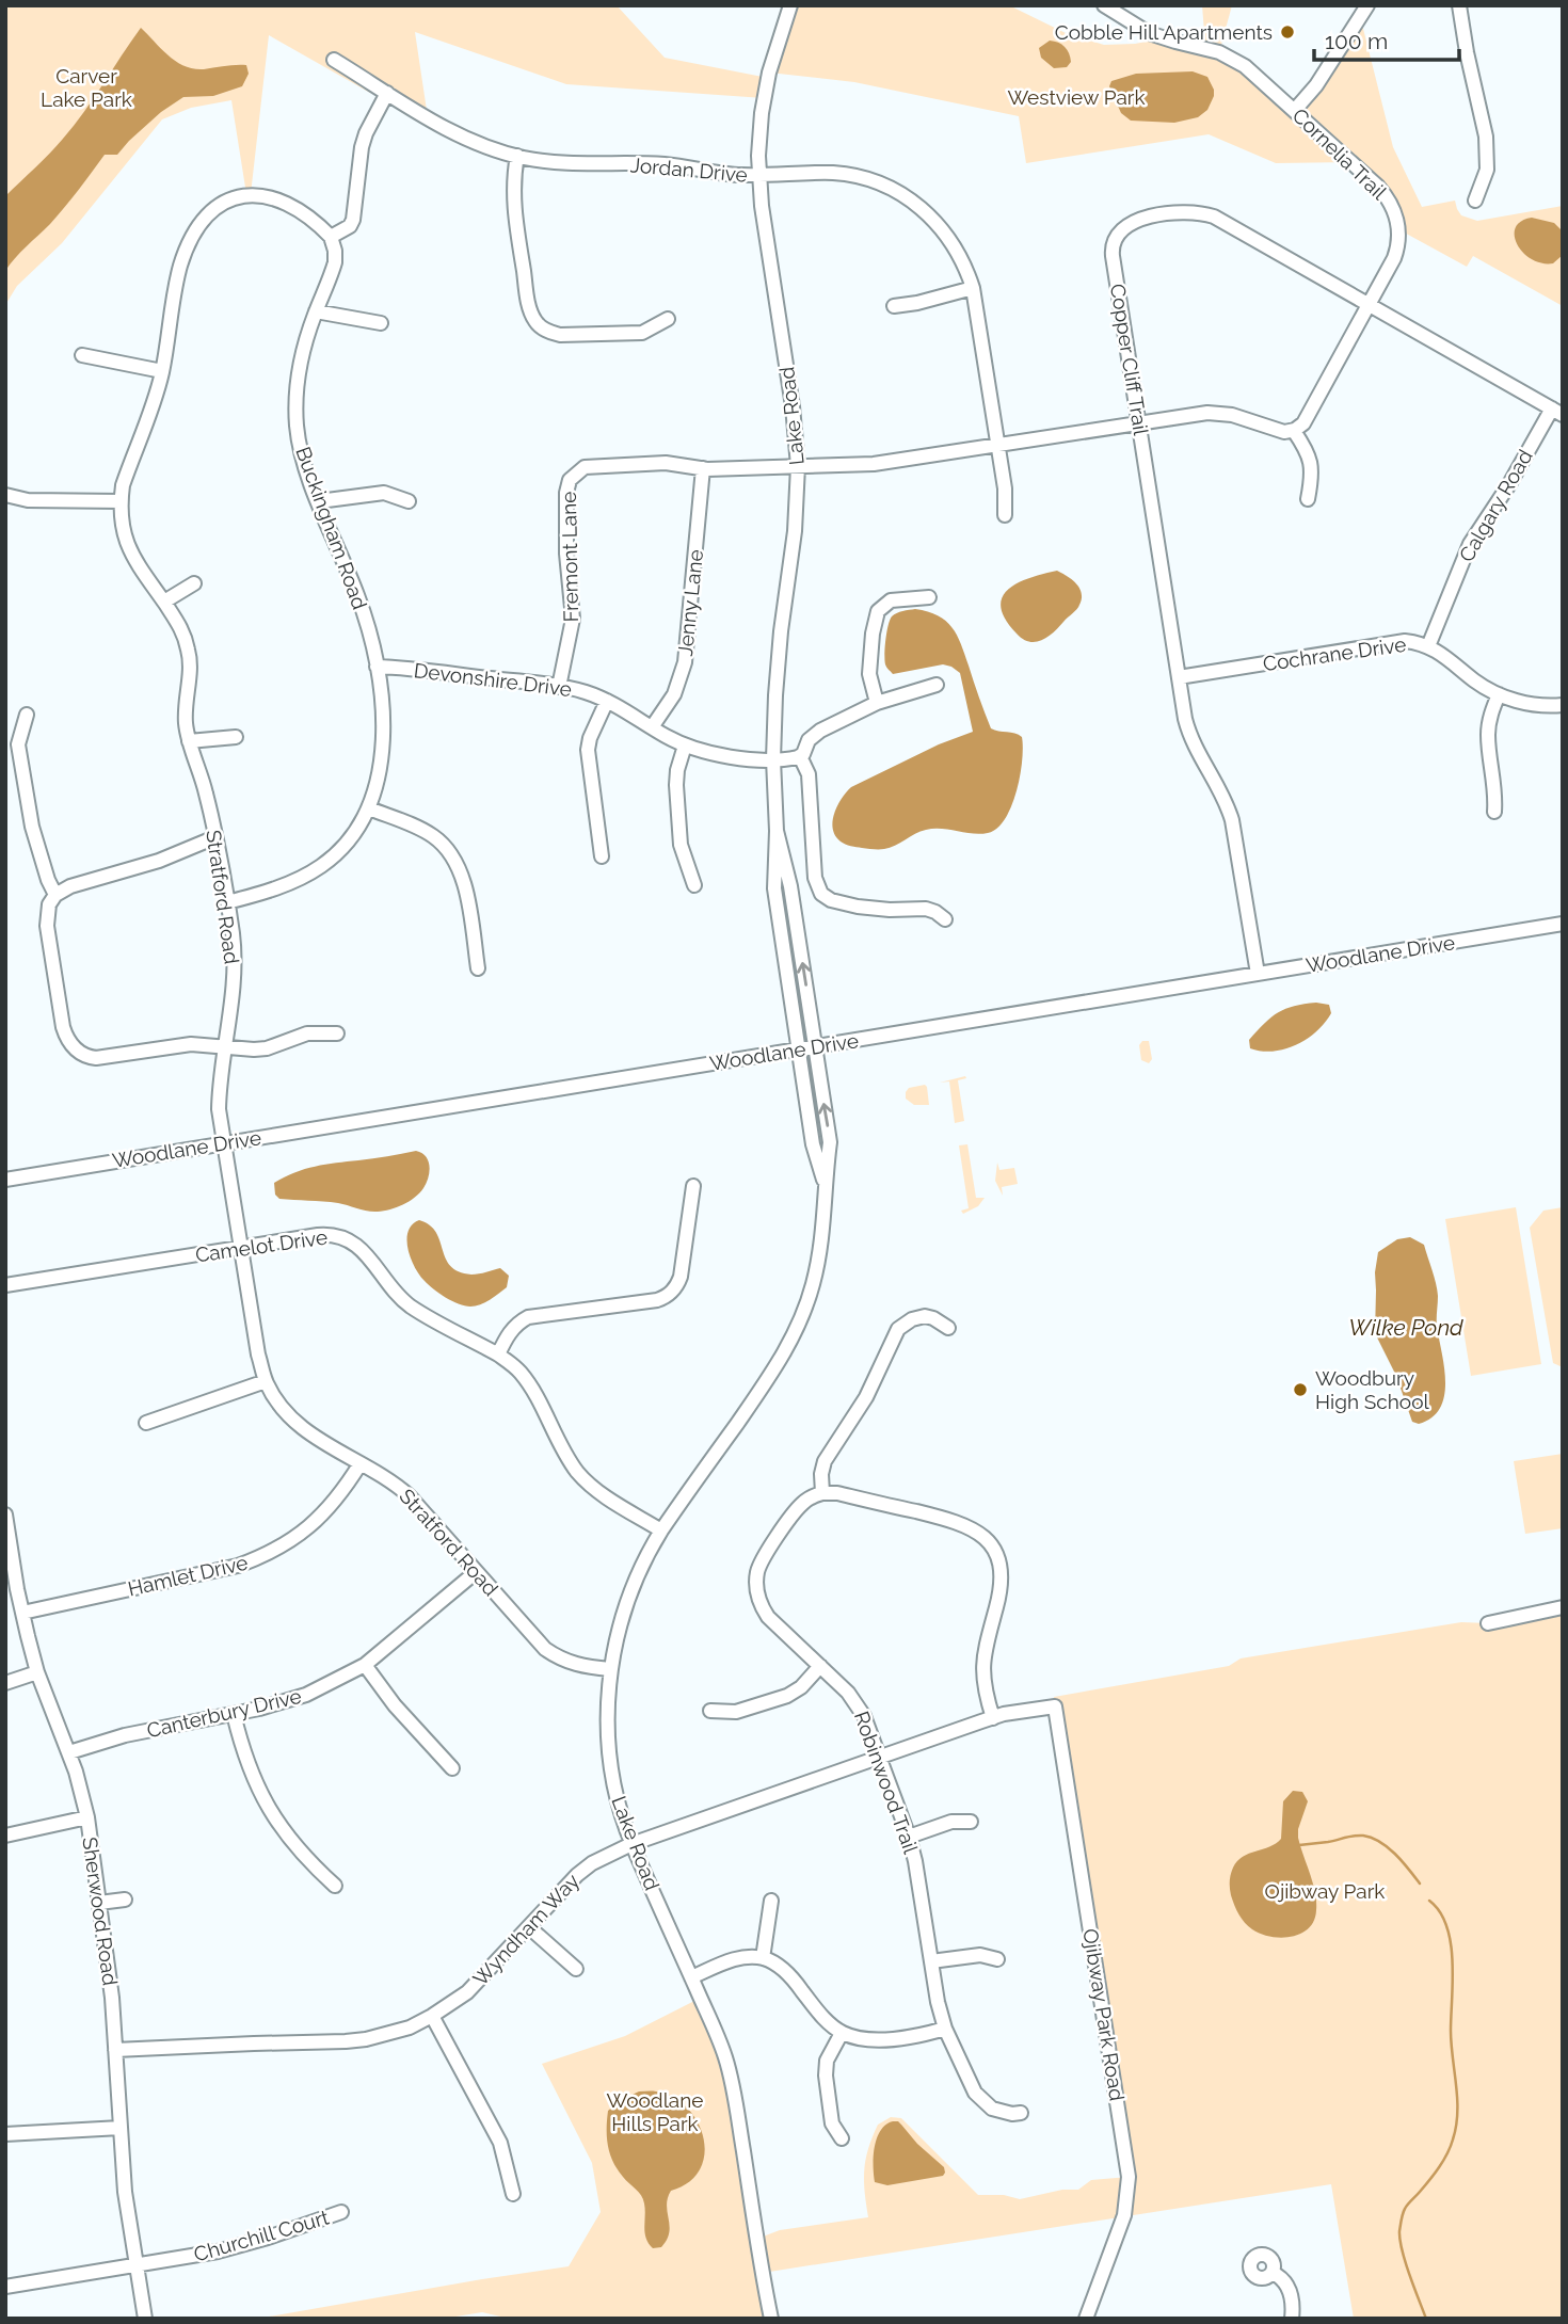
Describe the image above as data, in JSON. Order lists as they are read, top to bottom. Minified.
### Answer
{"streets":{"street":["Cornelia Trail","Jordan Drive","Copper Cliff Trail","Lake Road","Calgary Road","Buckingham Road","Fremont Lane","Jenny Lane","Cochrane Drive","Devonshire Drive","Stratford Road","Woodlane Drive","Camelot Drive","Hamlet Drive","Canterbury Drive","Robinwood Trail","Sherwood Road","Wyndham Way","Ojibway Park Road","Churchill Court"]},"crossings":[["Cornelia Trail","Copper Cliff Trail"],["Jordan Drive","Lake Road"],["Copper Cliff Trail","Calgary Road"],["Copper Cliff Trail","Cochrane Drive"],["Copper Cliff Trail","Woodlane Drive"],["Lake Road","Fremont Lane"],["Lake Road","Devonshire Drive"],["Lake Road","Stratford Road"],["Lake Road","Woodlane Drive"],["Lake Road","Camelot Drive"],["Lake Road","Wyndham Way"],["Calgary Road","Cochrane Drive"],["Buckingham Road","Devonshire Drive"],["Buckingham Road","Stratford Road"],["Fremont Lane","Jenny Lane"],["Fremont Lane","Devonshire Drive"],["Jenny Lane","Devonshire Drive"],["Stratford Road","Woodlane Drive"],["Stratford Road","Camelot Drive"],["Stratford Road","Hamlet Drive"],["Stratford Road","Canterbury Drive"],["Hamlet Drive","Sherwood Road"],["Canterbury Drive","Sherwood Road"],["Robinwood Trail","Wyndham Way"],["Sherwood Road","Wyndham Way"],["Sherwood Road","Churchill Court"],["Wyndham Way","Ojibway Park Road"]],"water":["Wilke Pond"],"parks":["Carver Lake Park","Westview Park","Ojibway Park","Woodlane Hills Park"],"places":["Cobble Hill Apartments","Woodbury High School"],"scale_bar":"100 m"}
